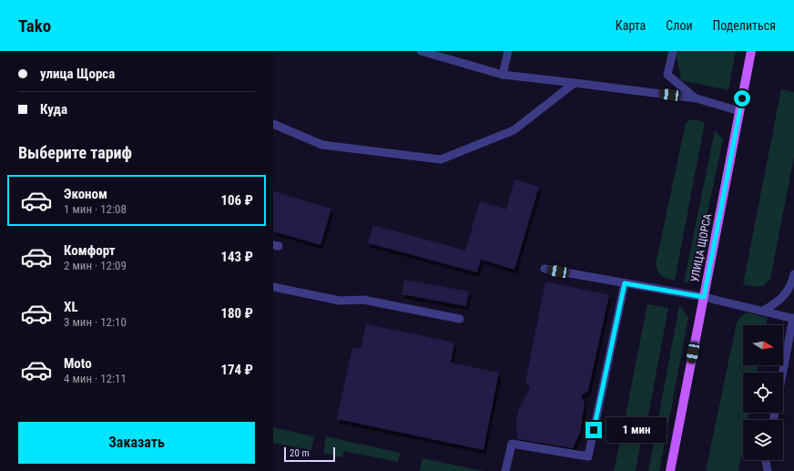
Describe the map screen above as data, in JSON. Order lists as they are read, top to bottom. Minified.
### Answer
{"streets":{"main road":["УЛИЦА ЩОРСА"]},"scale_bar":"20 m","north":"right","page":{"header":"Tako","nav":["Карта","Слои","Поделиться"],"banner":["улица Щорса","Куда"],"heading":"Выберите тариф","list":[{"name":"Эконом","note":"1 мин · 12:08","value":"106 ₽"},{"name":"Комфорт","note":"2 мин · 12:09","value":"143 ₽"},{"name":"XL","note":"3 мин · 12:10","value":"180 ₽"},{"name":"Moto","note":"4 мин · 12:11","value":"174 ₽"}],"buttons":"Заказать","bubble":"1 мин","scale":"20 m"}}
